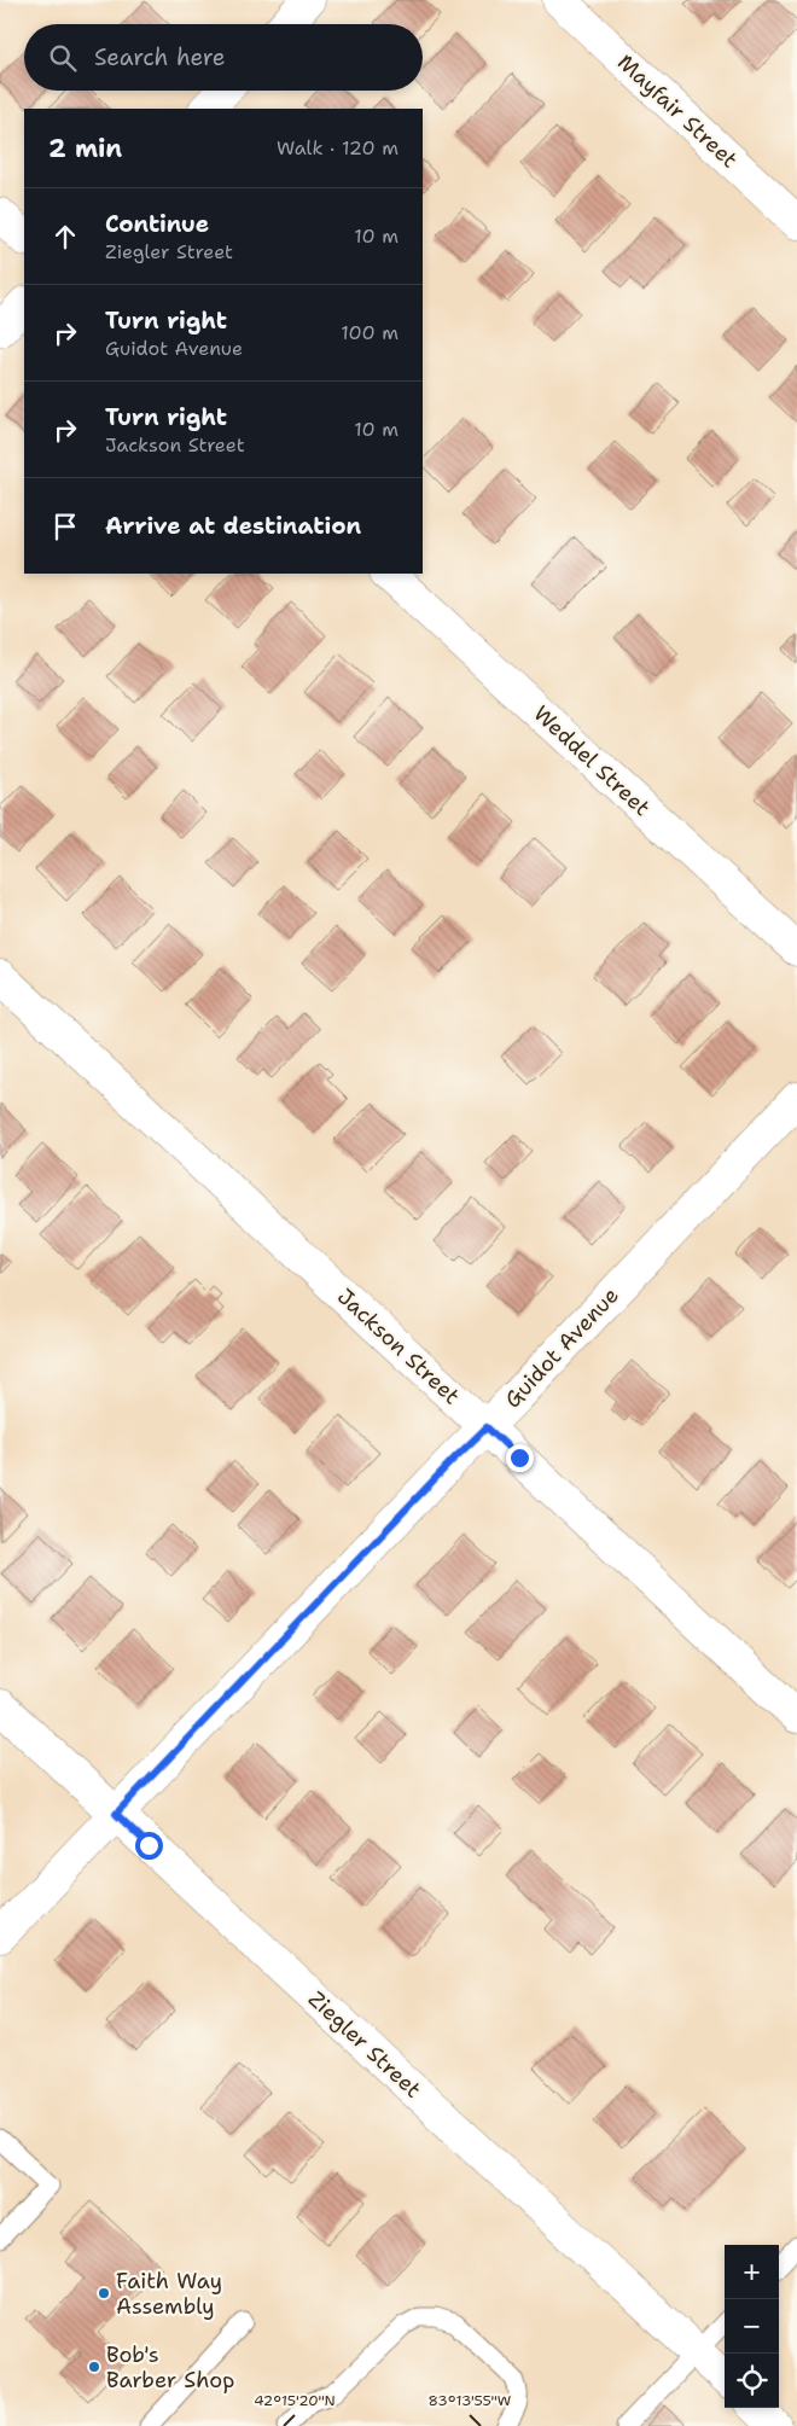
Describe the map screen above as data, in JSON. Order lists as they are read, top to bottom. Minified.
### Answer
{"streets":{"street":["Mayfair Street","Weddel Street","Jackson Street","Guidot Avenue","Ziegler Street"]},"crossings":[["Jackson Street","Guidot Avenue"],["Guidot Avenue","Ziegler Street"]],"places":["Faith Way Assembly","Bob's Barber Shop"],"page":{"search":"Search here","heading":["2 min","Walk · 120 m"],"list":[["Continue","Ziegler Street","10 m"],["Turn right","Guidot Avenue","100 m"],["Turn right","Jackson Street","10 m"],"Arrive at destination"],"map_buttons":["+","−"]},"coordinates":["42°15'20\"N","83°13'55\"W"]}
